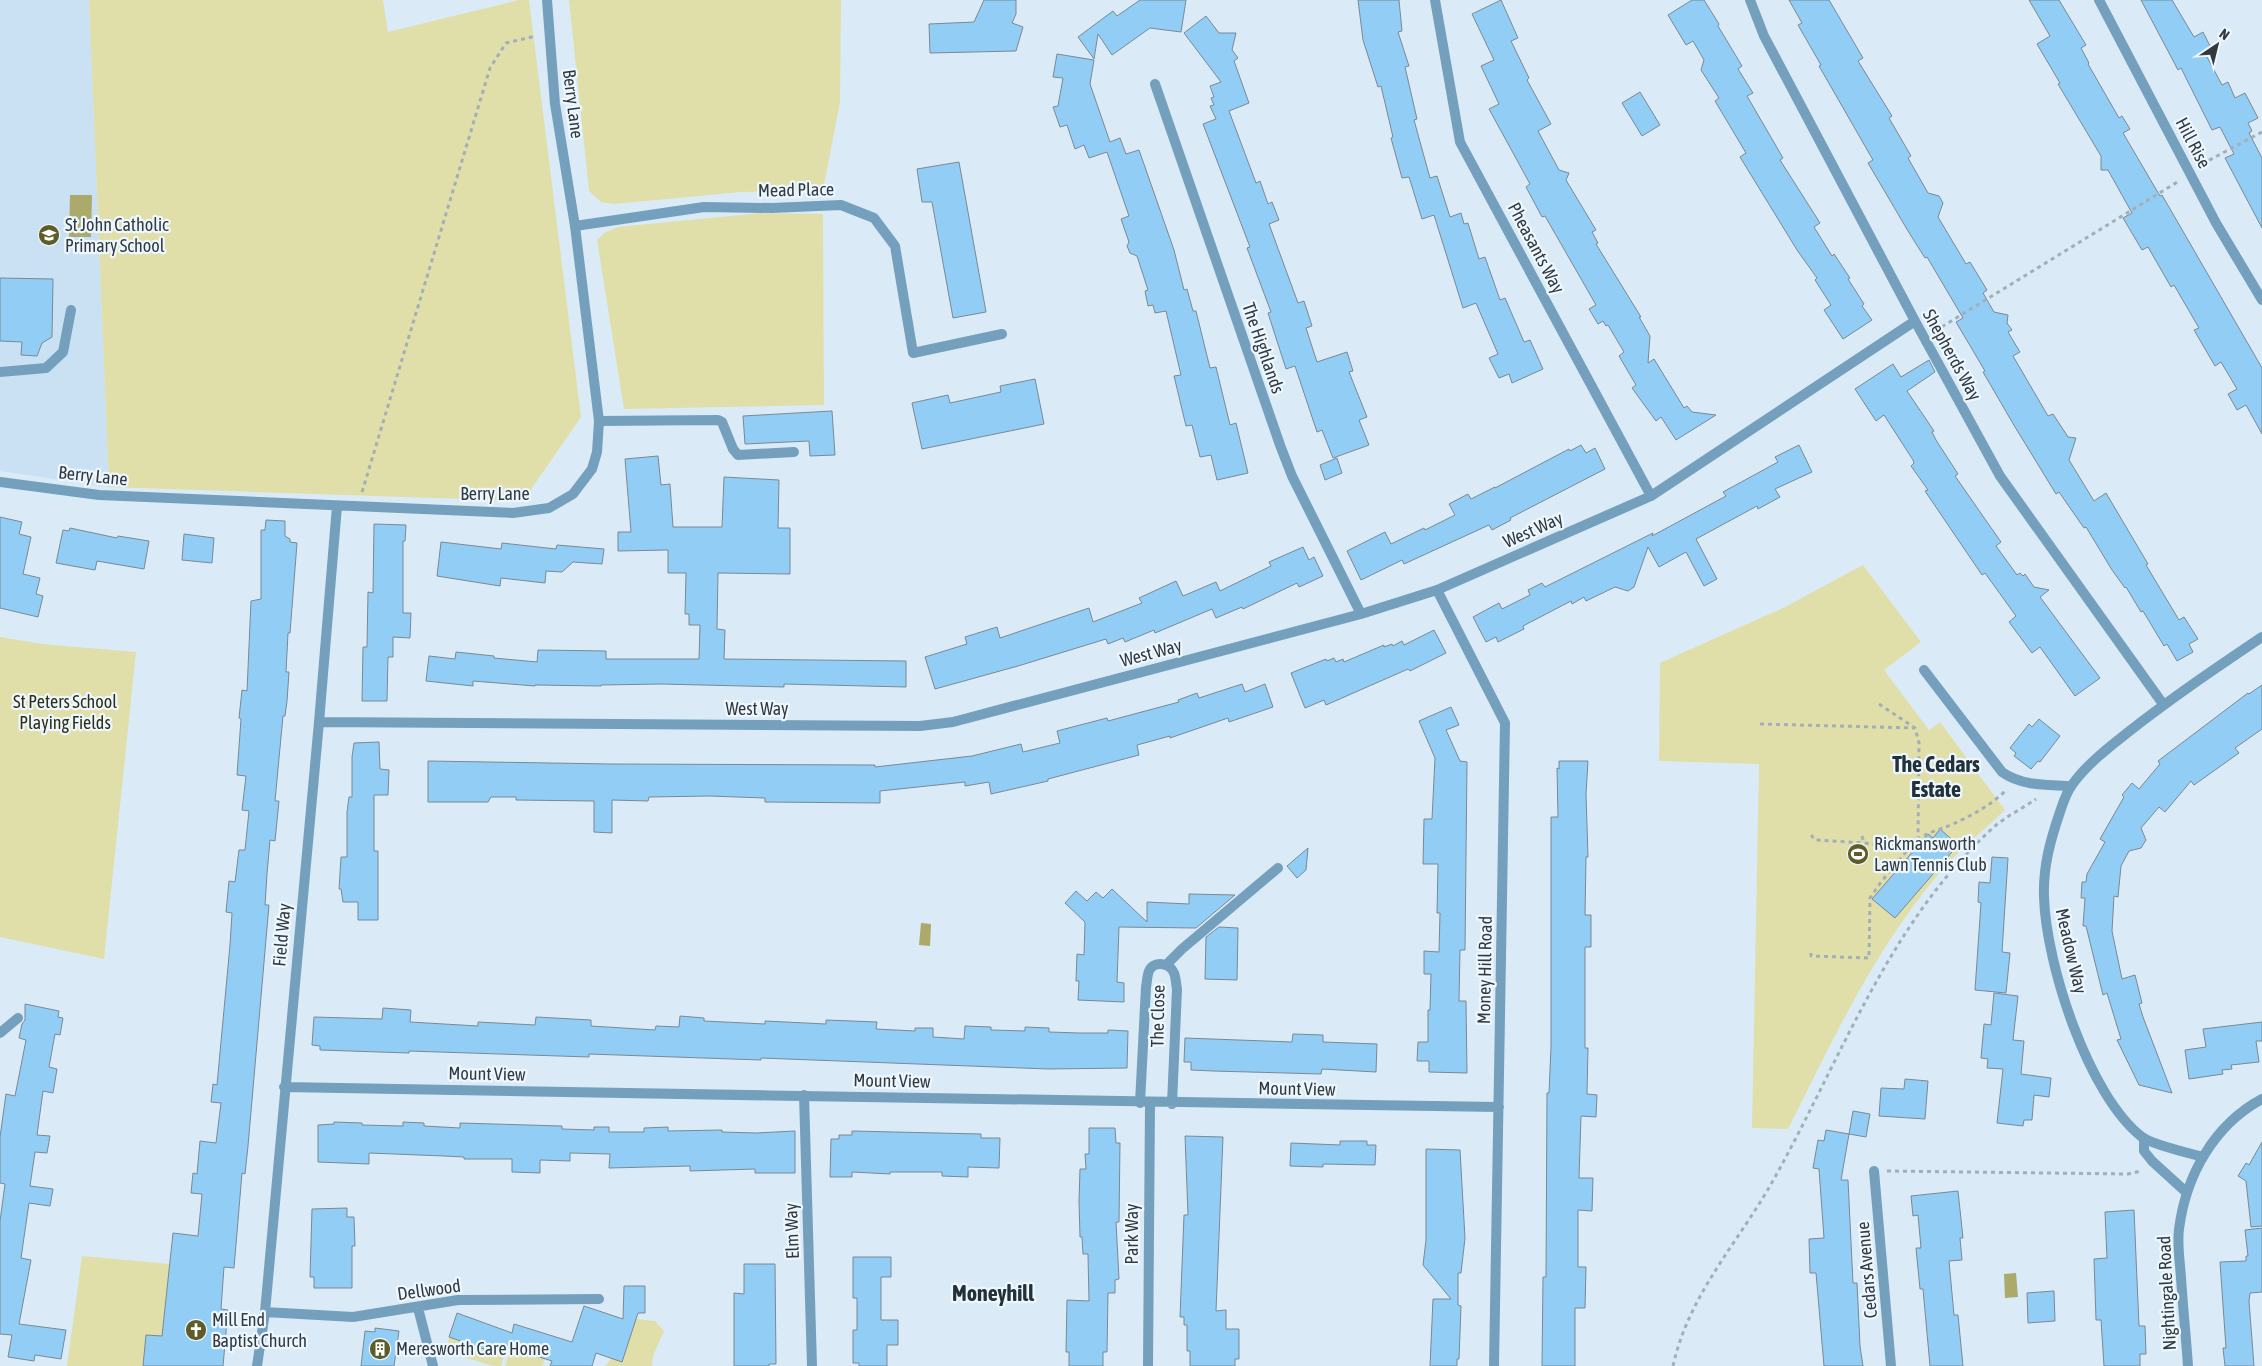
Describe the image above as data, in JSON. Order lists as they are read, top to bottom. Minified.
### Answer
{"streets":{"street":["Berry Lane","Hill Rise","Mead Place","Pheasants Way","The Highlands","Shepherds Way","West Way","Field Way","Meadow Way","Money Hill Road","The Close","Mount View","Elm Way","Park Way","Cedars Avenue","Dellwood","Nightingale Road"]},"crossings":[["Berry Lane","Mead Place"],["Berry Lane","Field Way"],["Pheasants Way","West Way"],["The Highlands","West Way"],["Shepherds Way","West Way"],["Shepherds Way","Meadow Way"],["West Way","Field Way"],["West Way","Money Hill Road"],["Field Way","Mount View"],["Field Way","Dellwood"],["Meadow Way","Nightingale Road"],["Money Hill Road","Mount View"],["The Close","Mount View"],["The Close","Park Way"],["Mount View","Elm Way"],["Mount View","Park Way"]],"districts":["The Cedars Estate","Moneyhill"],"parks":["St Peters School Playing Fields"],"places":{"school or university":["St John Catholic Primary School"],"sports":["Rickmansworth Lawn Tennis Club"],"church":["Mill End Baptist Church"],"building":["Meresworth Care Home"]},"north":"top right"}
